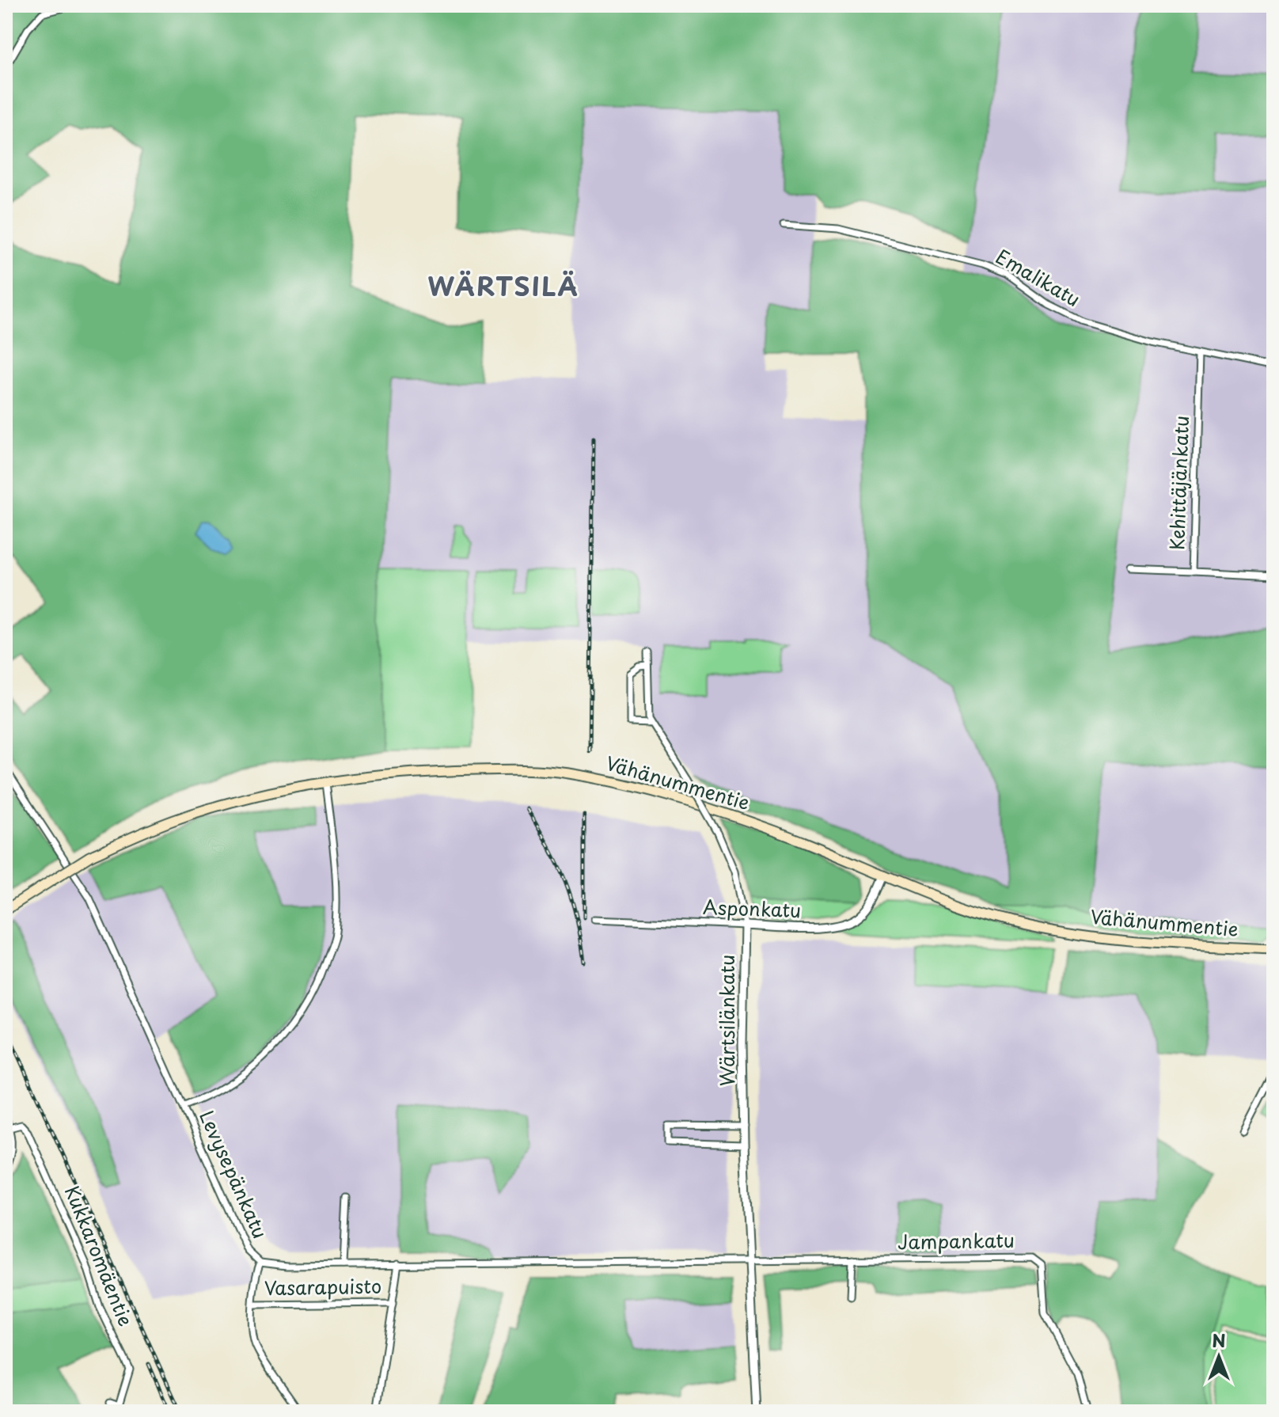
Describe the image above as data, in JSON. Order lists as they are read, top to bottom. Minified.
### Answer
{"streets":{"main road":["Vähänummentie"],"street":["Emalikatu","Kehittäjänkatu","Asponkatu","Wärtsilänkatu","Levysepänkatu","Jampankatu","Kukkaromäentie","Vasarapuisto"]},"crossings":[["Emalikatu","Kehittäjänkatu"],["Vähänummentie","Asponkatu"],["Asponkatu","Wärtsilänkatu"],["Wärtsilänkatu","Levysepänkatu"],["Wärtsilänkatu","Jampankatu"],["Levysepänkatu","Jampankatu"]],"districts":["WÄRTSILÄ"],"north":"top"}
